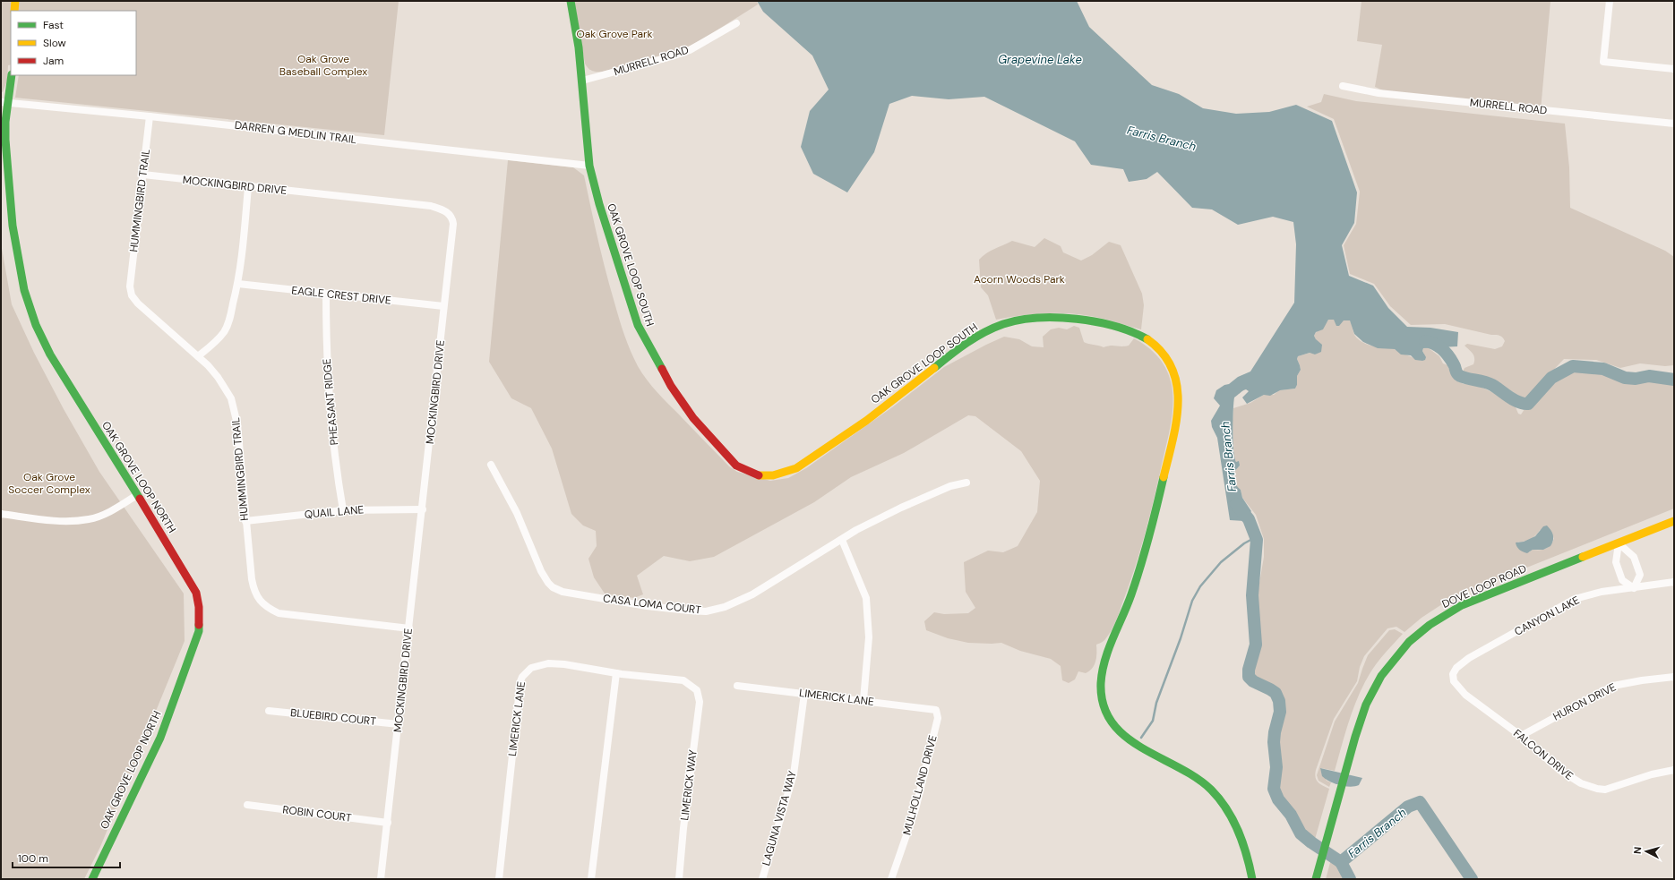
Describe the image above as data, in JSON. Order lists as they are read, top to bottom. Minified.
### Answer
{"streets":{"street":["MURRELL ROAD","DARREN G MEDLIN TRAIL","MOCKINGBIRD DRIVE","HUMMINGBIRD TRAIL","OAK GROVE LOOP SOUTH","EAGLE CREST DRIVE","PHEASANT RIDGE","OAK GROVE LOOP NORTH","QUAIL LANE","DOVE LOOP ROAD","CASA LOMA COURT","CANYON LAKE","LIMERICK LANE","HURON DRIVE","BLUEBIRD COURT","FALCON DRIVE","LIMERICK WAY","MULHOLLAND DRIVE","ROBIN COURT","LAGUNA VISTA WAY"]},"crossings":[["MURRELL ROAD","OAK GROVE LOOP SOUTH"],["DARREN G MEDLIN TRAIL","HUMMINGBIRD TRAIL"],["DARREN G MEDLIN TRAIL","OAK GROVE LOOP SOUTH"],["DARREN G MEDLIN TRAIL","OAK GROVE LOOP NORTH"],["MOCKINGBIRD DRIVE","HUMMINGBIRD TRAIL"],["MOCKINGBIRD DRIVE","EAGLE CREST DRIVE"],["MOCKINGBIRD DRIVE","QUAIL LANE"],["MOCKINGBIRD DRIVE","BLUEBIRD COURT"],["MOCKINGBIRD DRIVE","ROBIN COURT"],["HUMMINGBIRD TRAIL","QUAIL LANE"],["EAGLE CREST DRIVE","PHEASANT RIDGE"],["PHEASANT RIDGE","QUAIL LANE"],["CANYON LAKE","FALCON DRIVE"],["LIMERICK LANE","LIMERICK WAY"],["LIMERICK LANE","MULHOLLAND DRIVE"],["LIMERICK LANE","LAGUNA VISTA WAY"],["HURON DRIVE","FALCON DRIVE"]],"water":["Grapevine Lake","Farris Branch"],"parks":["Oak Grove Park","Oak Grove Baseball Complex","Acorn Woods Park","Oak Grove Soccer Complex"],"legend":["Fast","Slow","Jam"],"scale_bar":"100 m","north":"left"}
